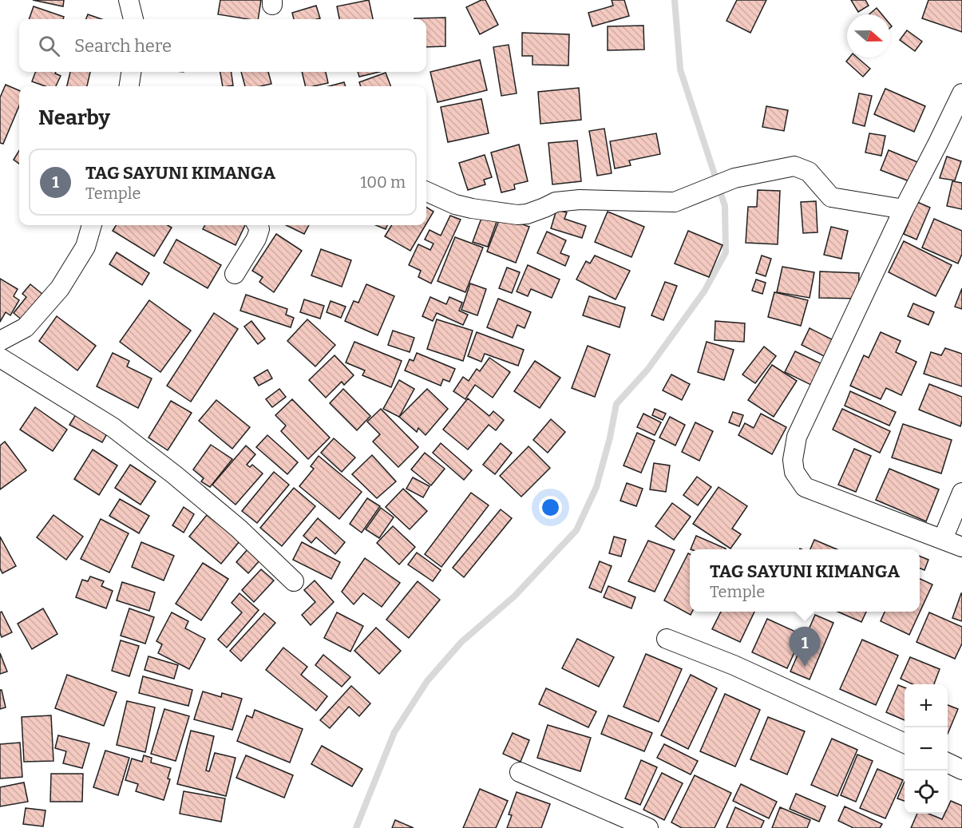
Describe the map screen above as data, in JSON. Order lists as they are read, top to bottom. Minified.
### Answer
{"north":"right","page":{"search":"Search here","heading":"Nearby","list":[{"mark":"1","name":"TAG SAYUNI KIMANGA","note":"Temple","value":"100 m"}],"popup":["TAG SAYUNI KIMANGA","Temple"],"pins":"1","map_buttons":["+","−"]}}
